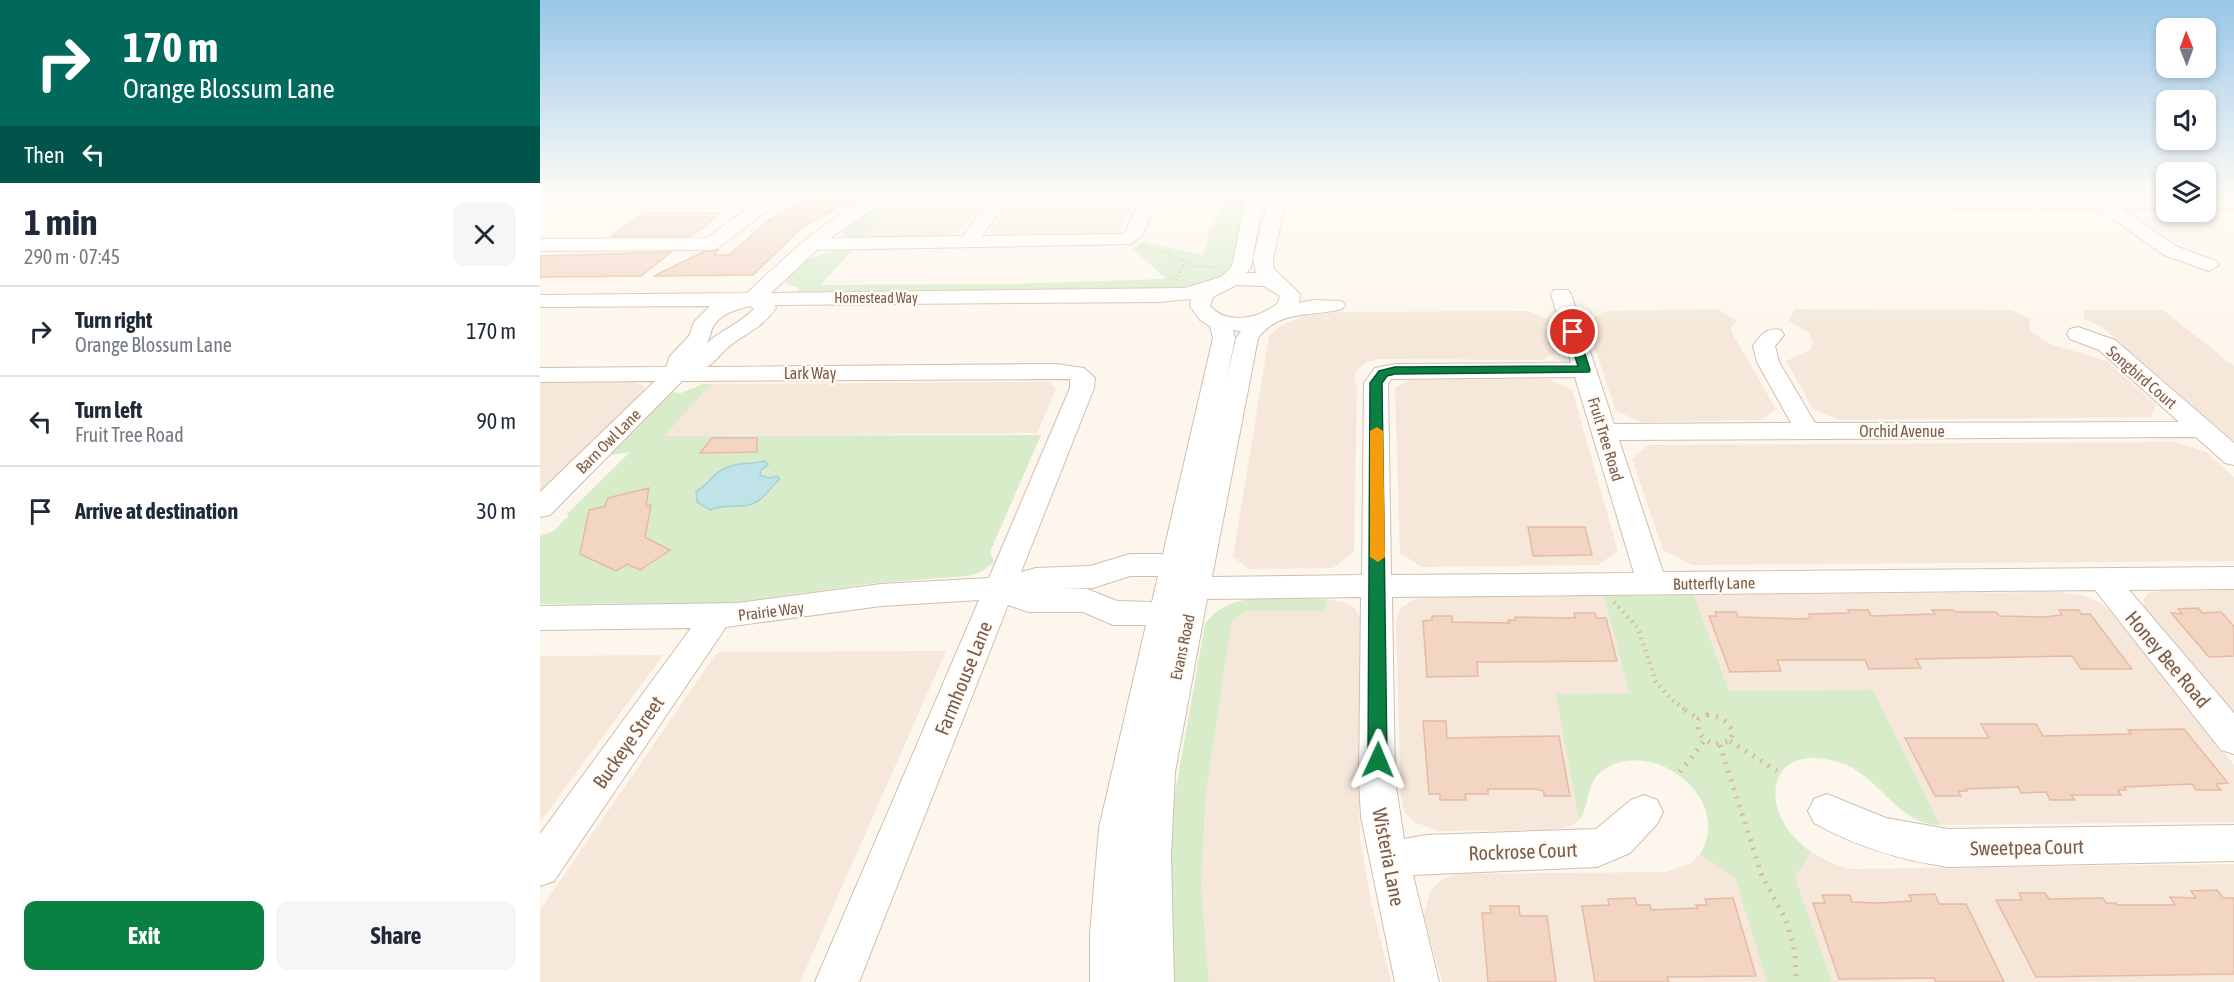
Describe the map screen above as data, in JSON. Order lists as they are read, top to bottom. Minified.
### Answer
{"streets":{"street":["Homestead Way","Lark Way","Songbird Court","Orchid Avenue","Fruit Tree Road","Barn Owl Lane","Butterfly Lane","Prairie Way","Evans Road","Honey Bee Road","Farmhouse Lane","Buckeye Street","Sweetpea Court","Rockrose Court","Wisteria Lane"]},"crossings":[["Homestead Way","Barn Owl Lane"],["Homestead Way","Evans Road"],["Lark Way","Barn Owl Lane"],["Lark Way","Farmhouse Lane"],["Songbird Court","Orchid Avenue"],["Orchid Avenue","Fruit Tree Road"],["Fruit Tree Road","Butterfly Lane"],["Fruit Tree Road","Wisteria Lane"],["Butterfly Lane","Prairie Way"],["Butterfly Lane","Evans Road"],["Butterfly Lane","Honey Bee Road"],["Butterfly Lane","Wisteria Lane"],["Prairie Way","Evans Road"],["Prairie Way","Farmhouse Lane"],["Prairie Way","Buckeye Street"],["Rockrose Court","Wisteria Lane"]],"north":"top","page":{"turn":["170 m","Orange Blossum Lane"],"then":"Then","heading":["1 min","290 m · 07:45"],"list":[{"name":"Turn right","note":"Orange Blossum Lane","value":"170 m"},{"name":"Turn left","note":"Fruit Tree Road","value":"90 m"},{"name":"Arrive at destination","value":"30 m"}],"buttons":["Exit","Share"]}}
